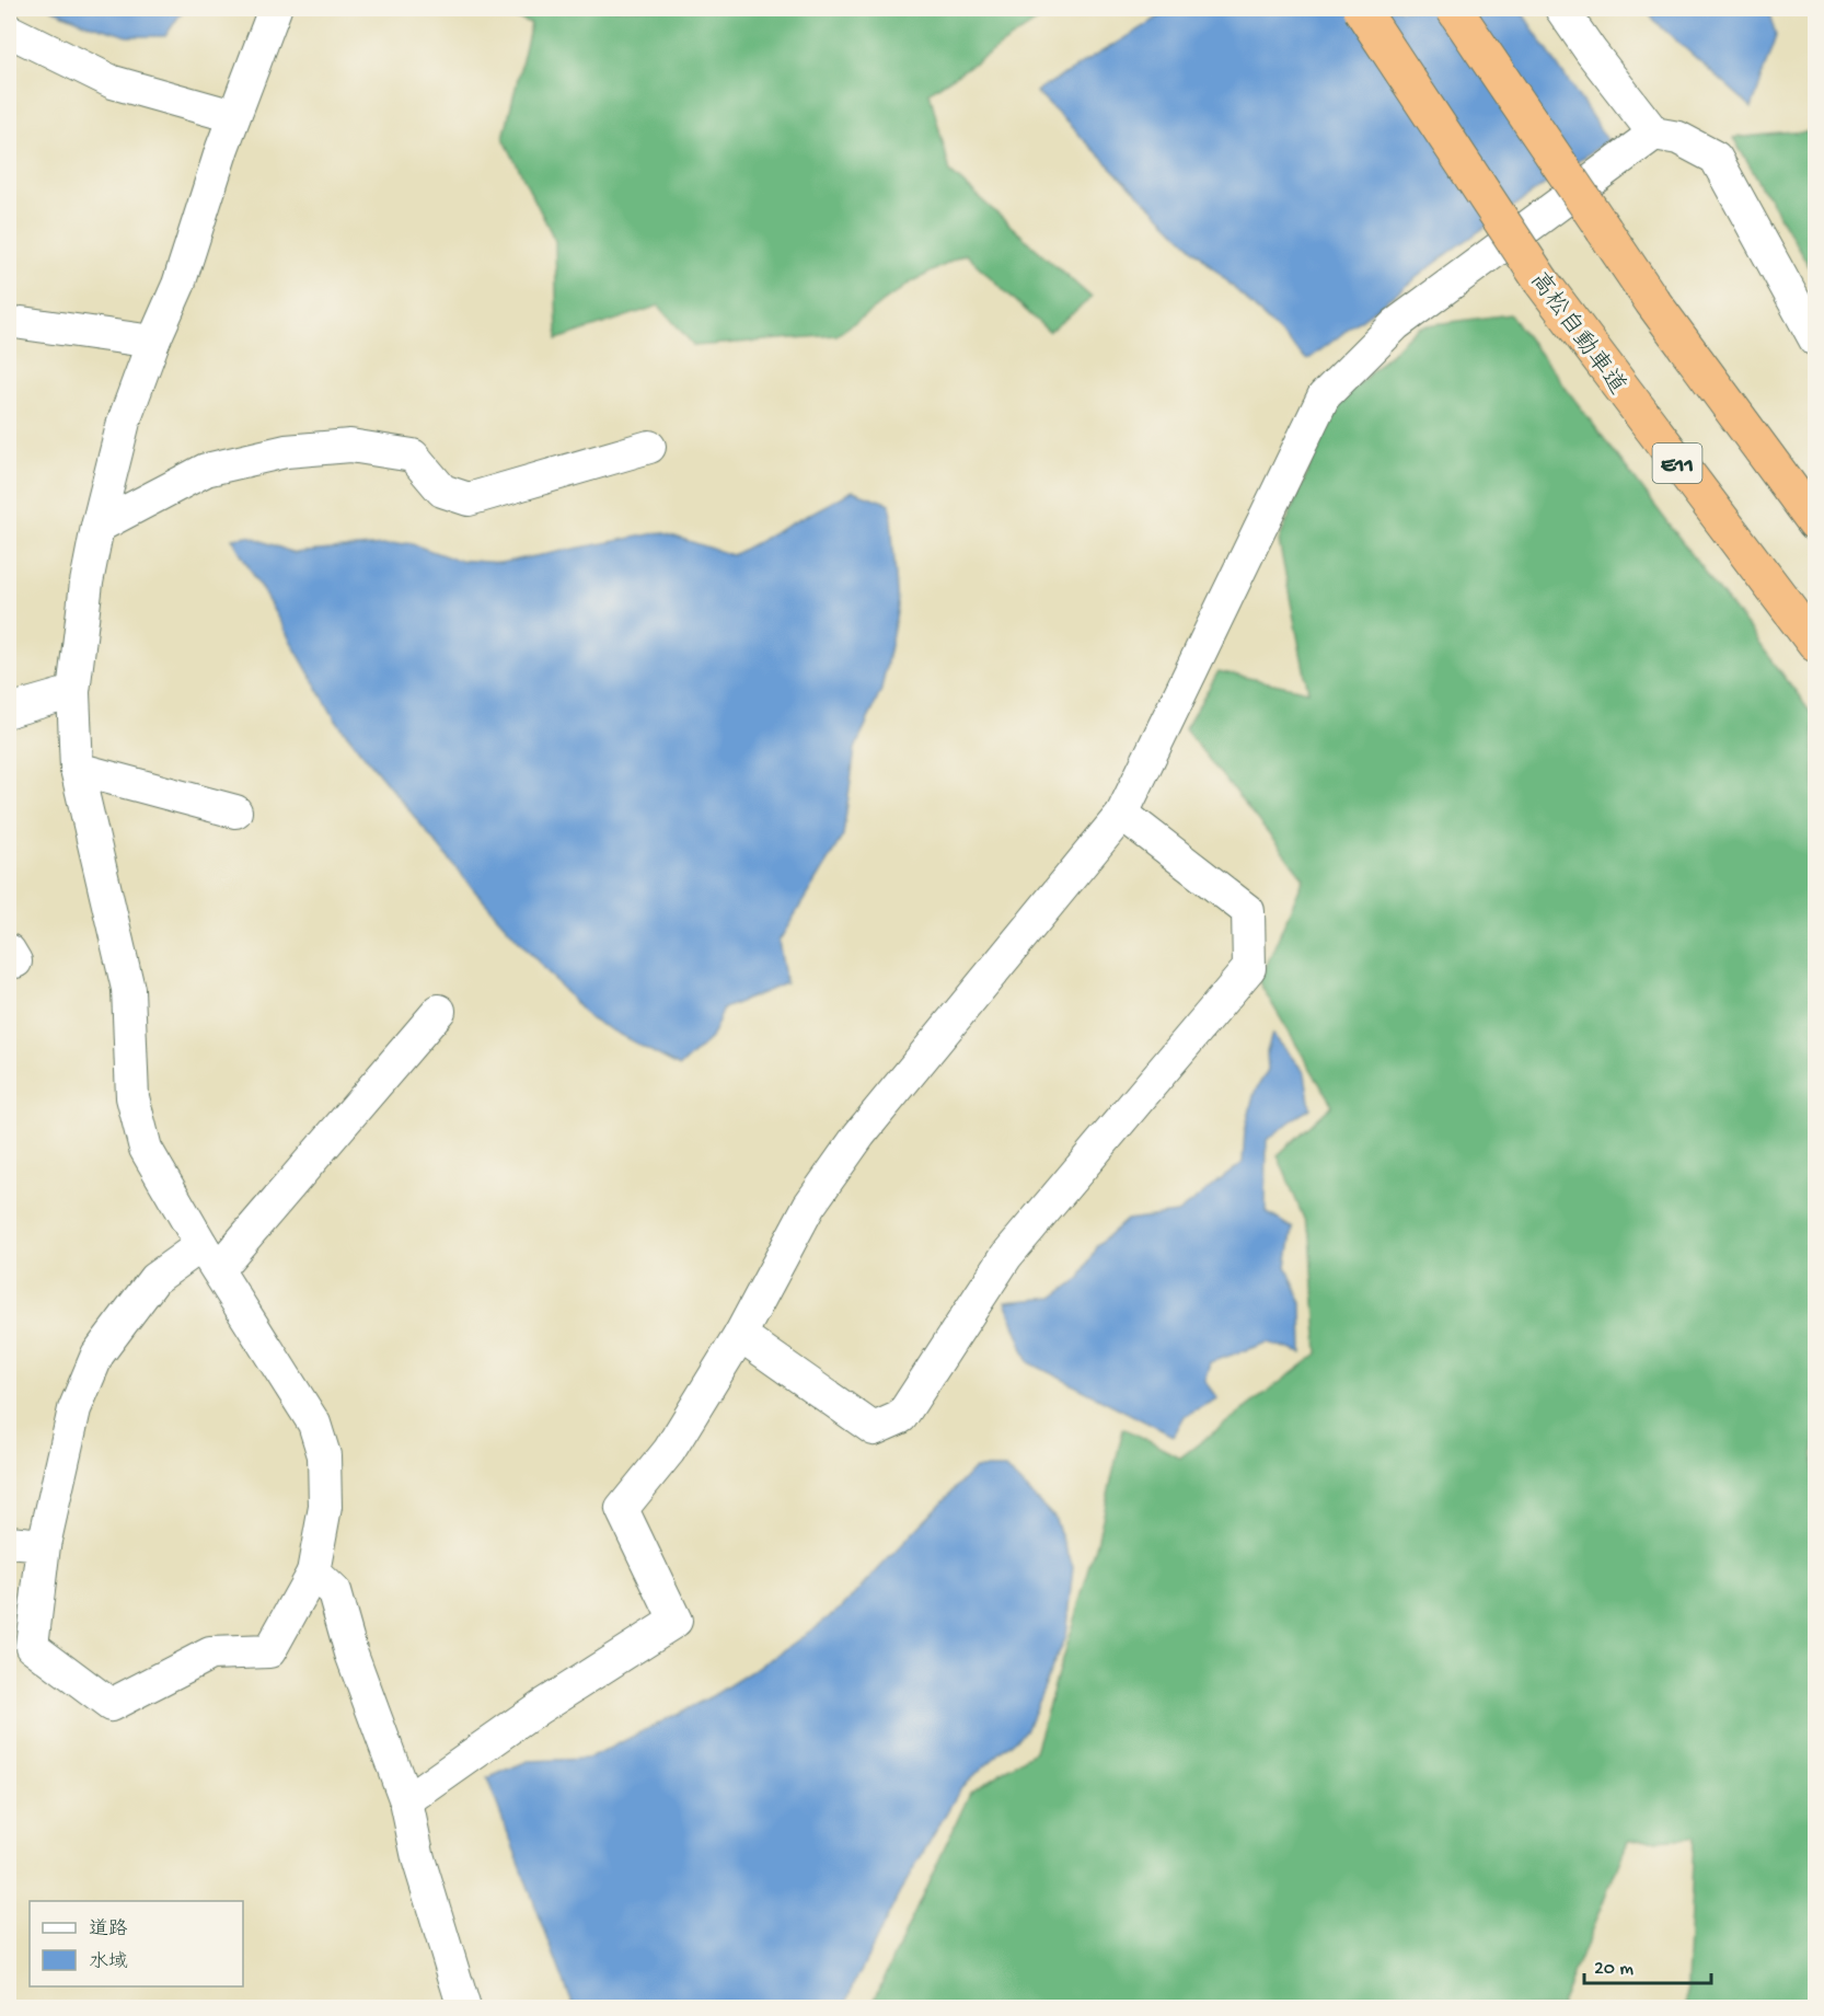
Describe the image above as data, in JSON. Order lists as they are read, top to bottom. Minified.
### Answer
{"streets":{"highway":["高松自動車道","E11"]},"legend":["道路","水域"],"scale_bar":"20 m"}
